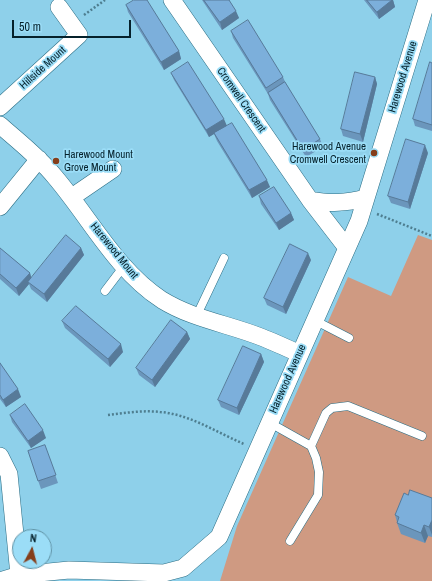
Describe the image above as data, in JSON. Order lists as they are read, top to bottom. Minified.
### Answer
{"streets":{"street":["Hillside Mount","Harewood Avenue","Cromwell Crescent","Harewood Mount"]},"crossings":[["Harewood Avenue","Cromwell Crescent"],["Harewood Avenue","Harewood Mount"]],"places":["Harewood Avenue Cromwell Crescent","Harewood Mount Grove Mount"],"scale_bar":"50 m","north":"top"}
